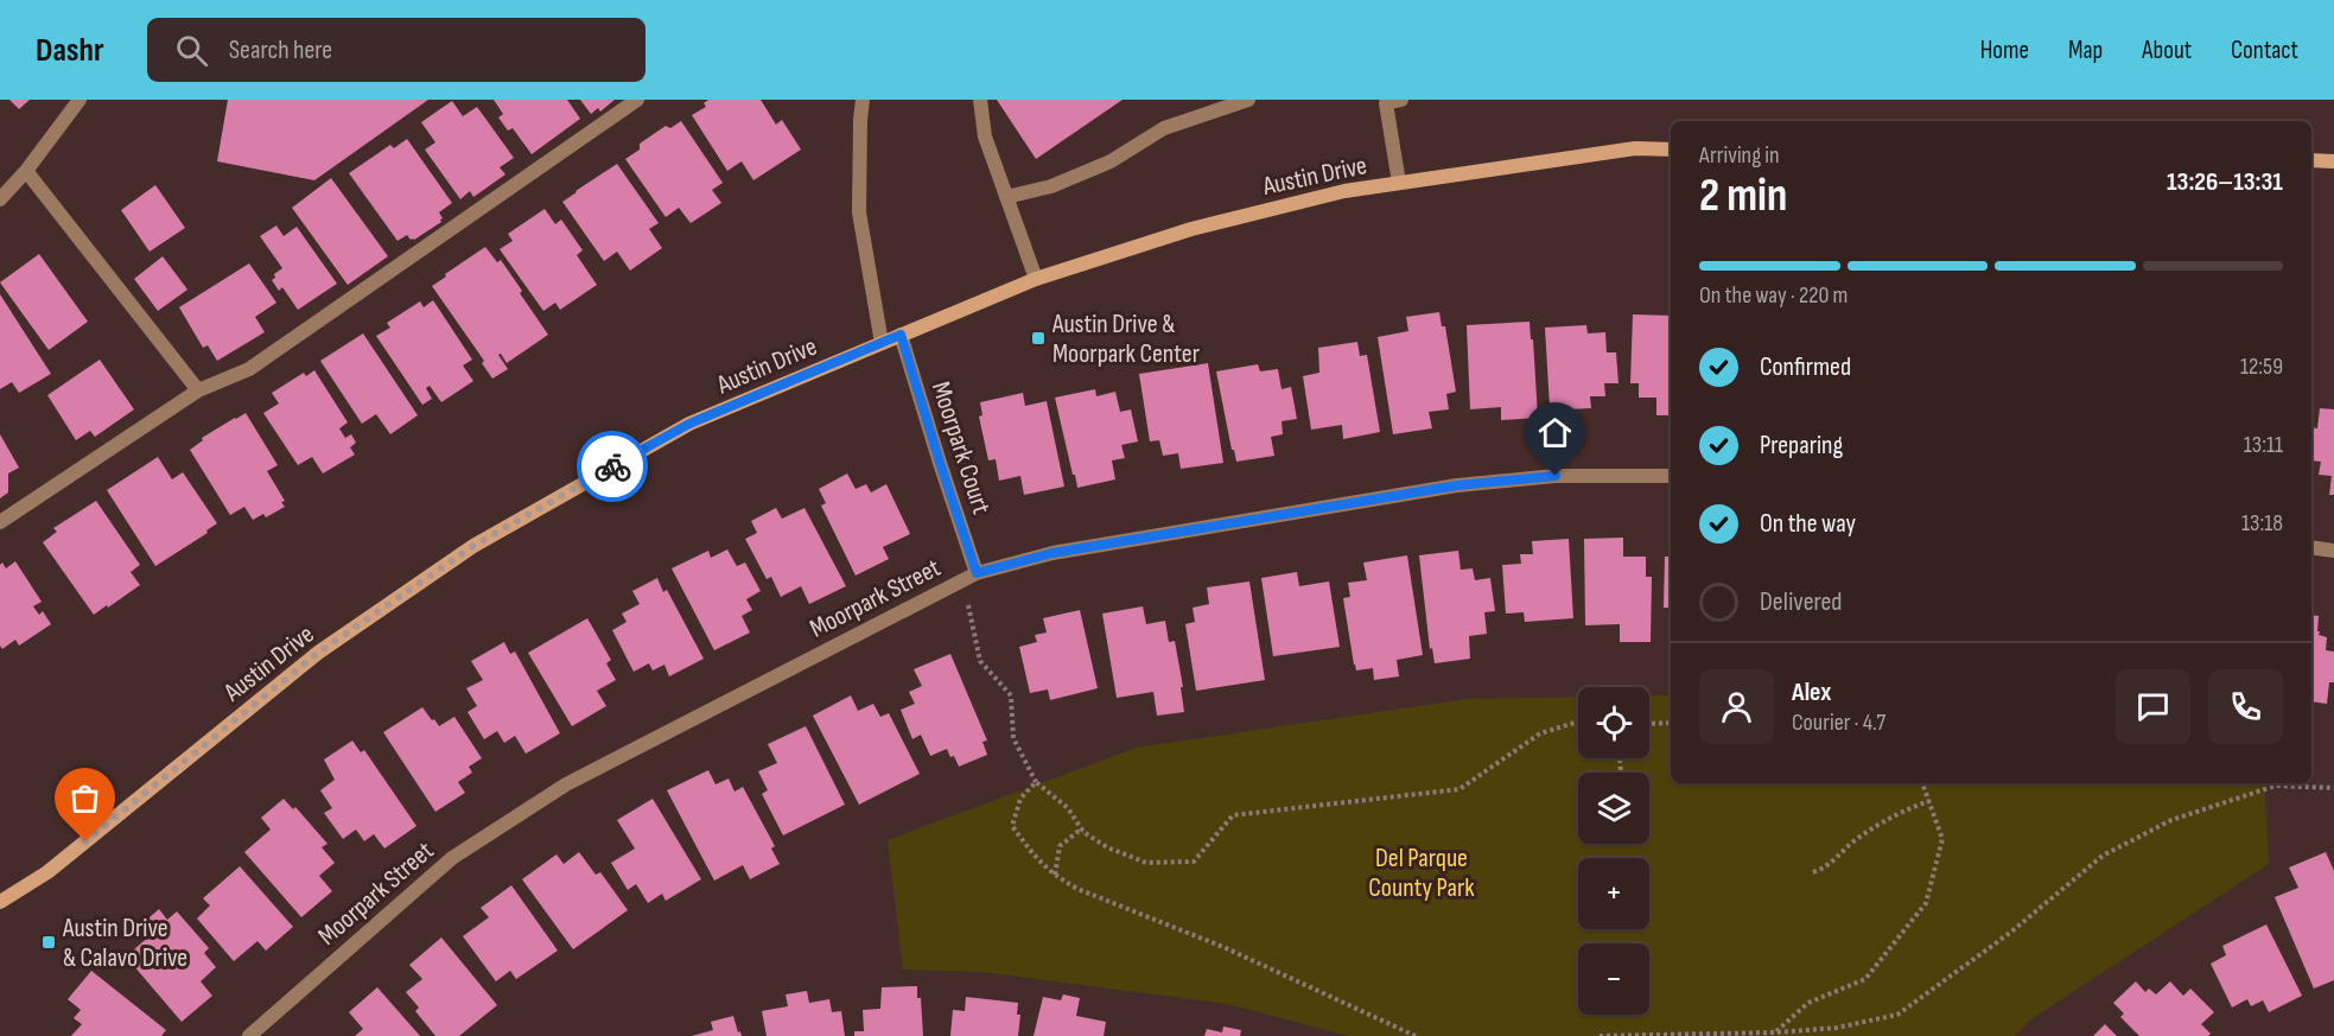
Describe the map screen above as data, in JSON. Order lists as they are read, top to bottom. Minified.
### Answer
{"streets":{"main road":["Austin Drive"],"street":["Moorpark Court","Moorpark Street"]},"crossings":[["Austin Drive","Moorpark Court"],["Moorpark Court","Moorpark Street"]],"parks":["Del Parque County Park"],"places":{"transit":["Austin Drive & Moorpark Center","Austin Drive & Calavo Drive"]},"page":{"header":"Dashr","search":"Search here","nav":["Home","Map","About","Contact"],"heading":["2 min","Arriving in","13:26–13:31"],"panel":["Alex","Courier · 4.7"],"bar":"On the way · 220 m","list":[["Confirmed","12:59"],["Preparing","13:11"],["On the way","13:18"],"Delivered"],"map_buttons":["+","−"]}}
